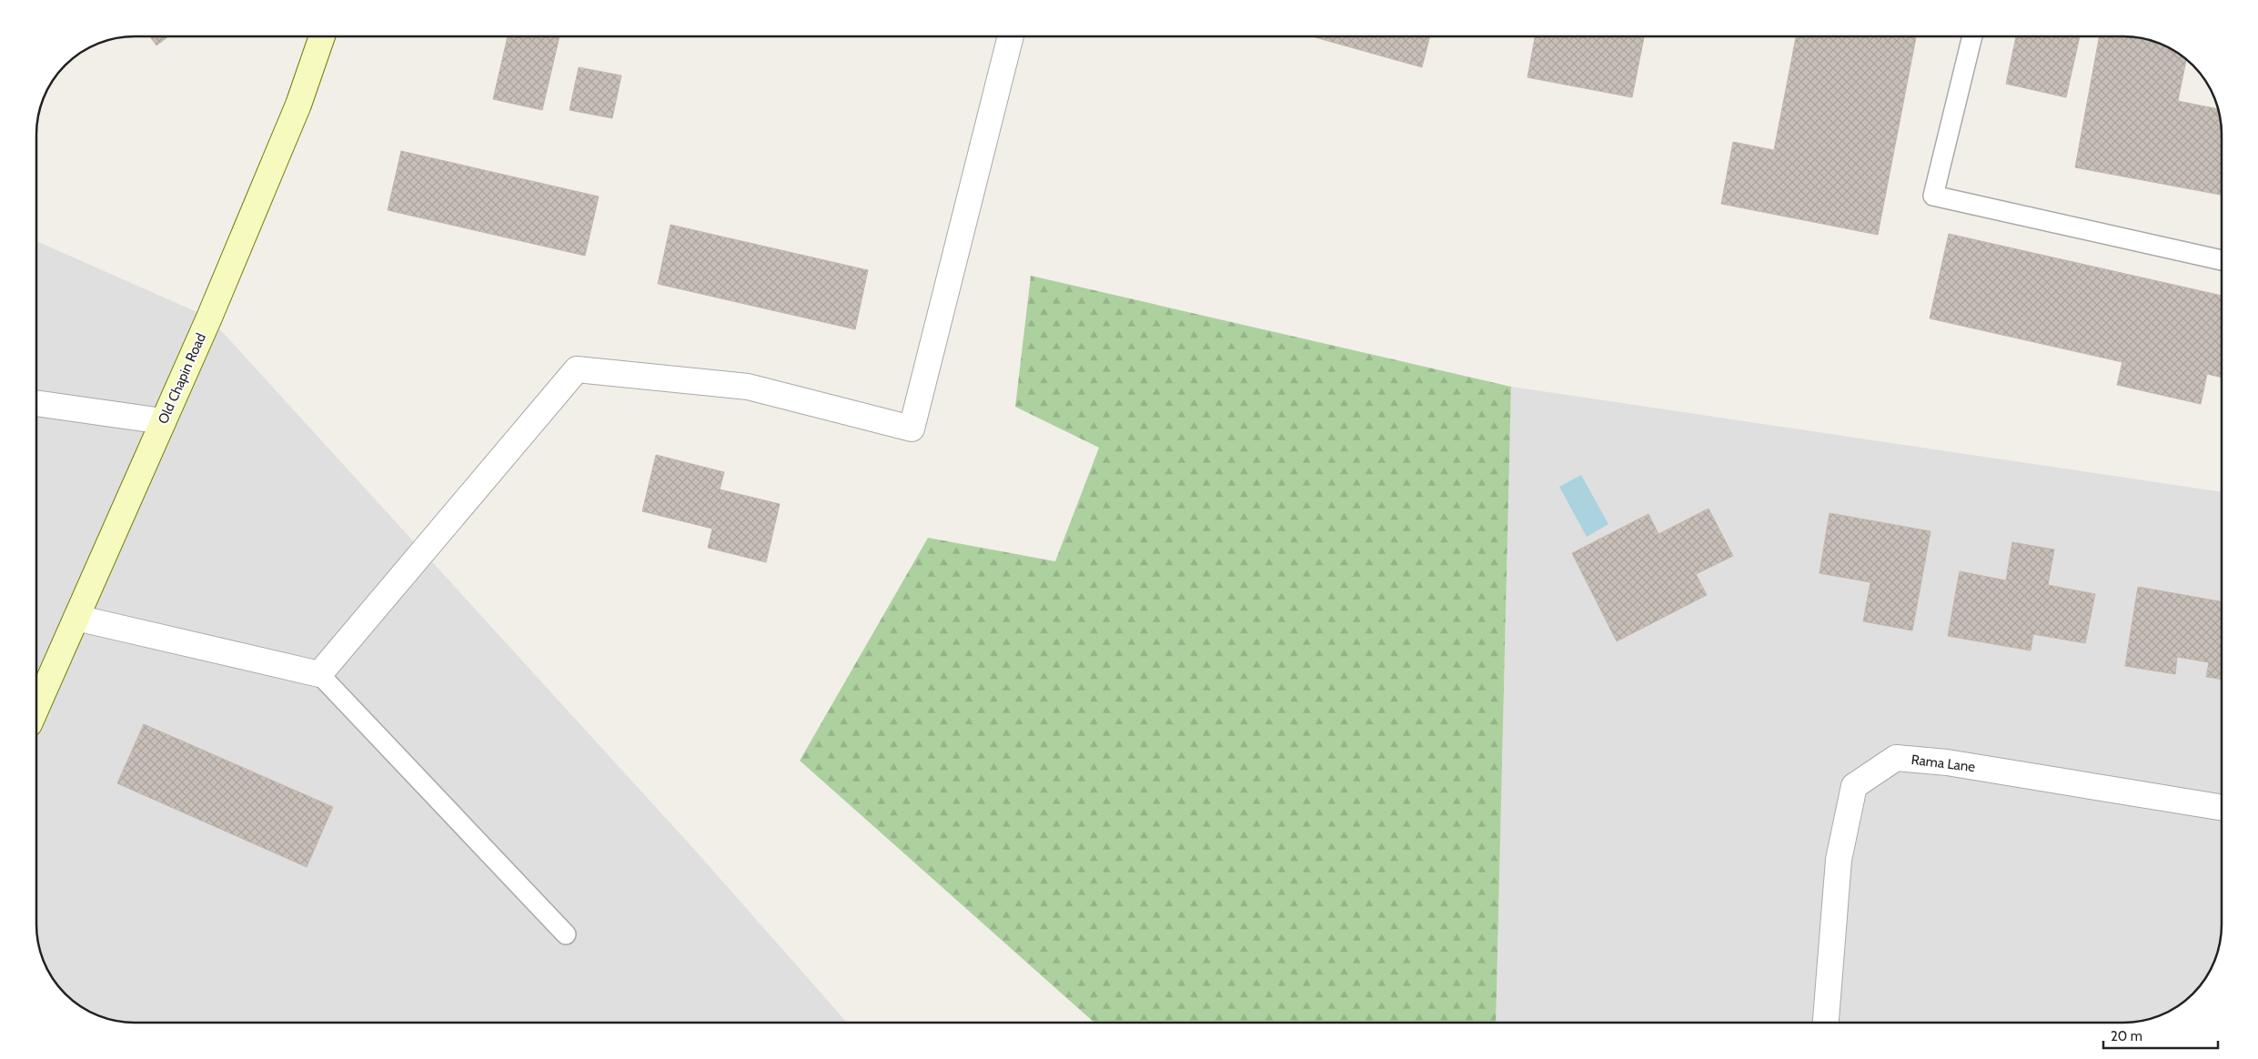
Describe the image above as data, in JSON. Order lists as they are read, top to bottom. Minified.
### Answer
{"streets":{"street":["Old Chapin Road","Rama Lane"]},"scale_bar":"20 m"}
